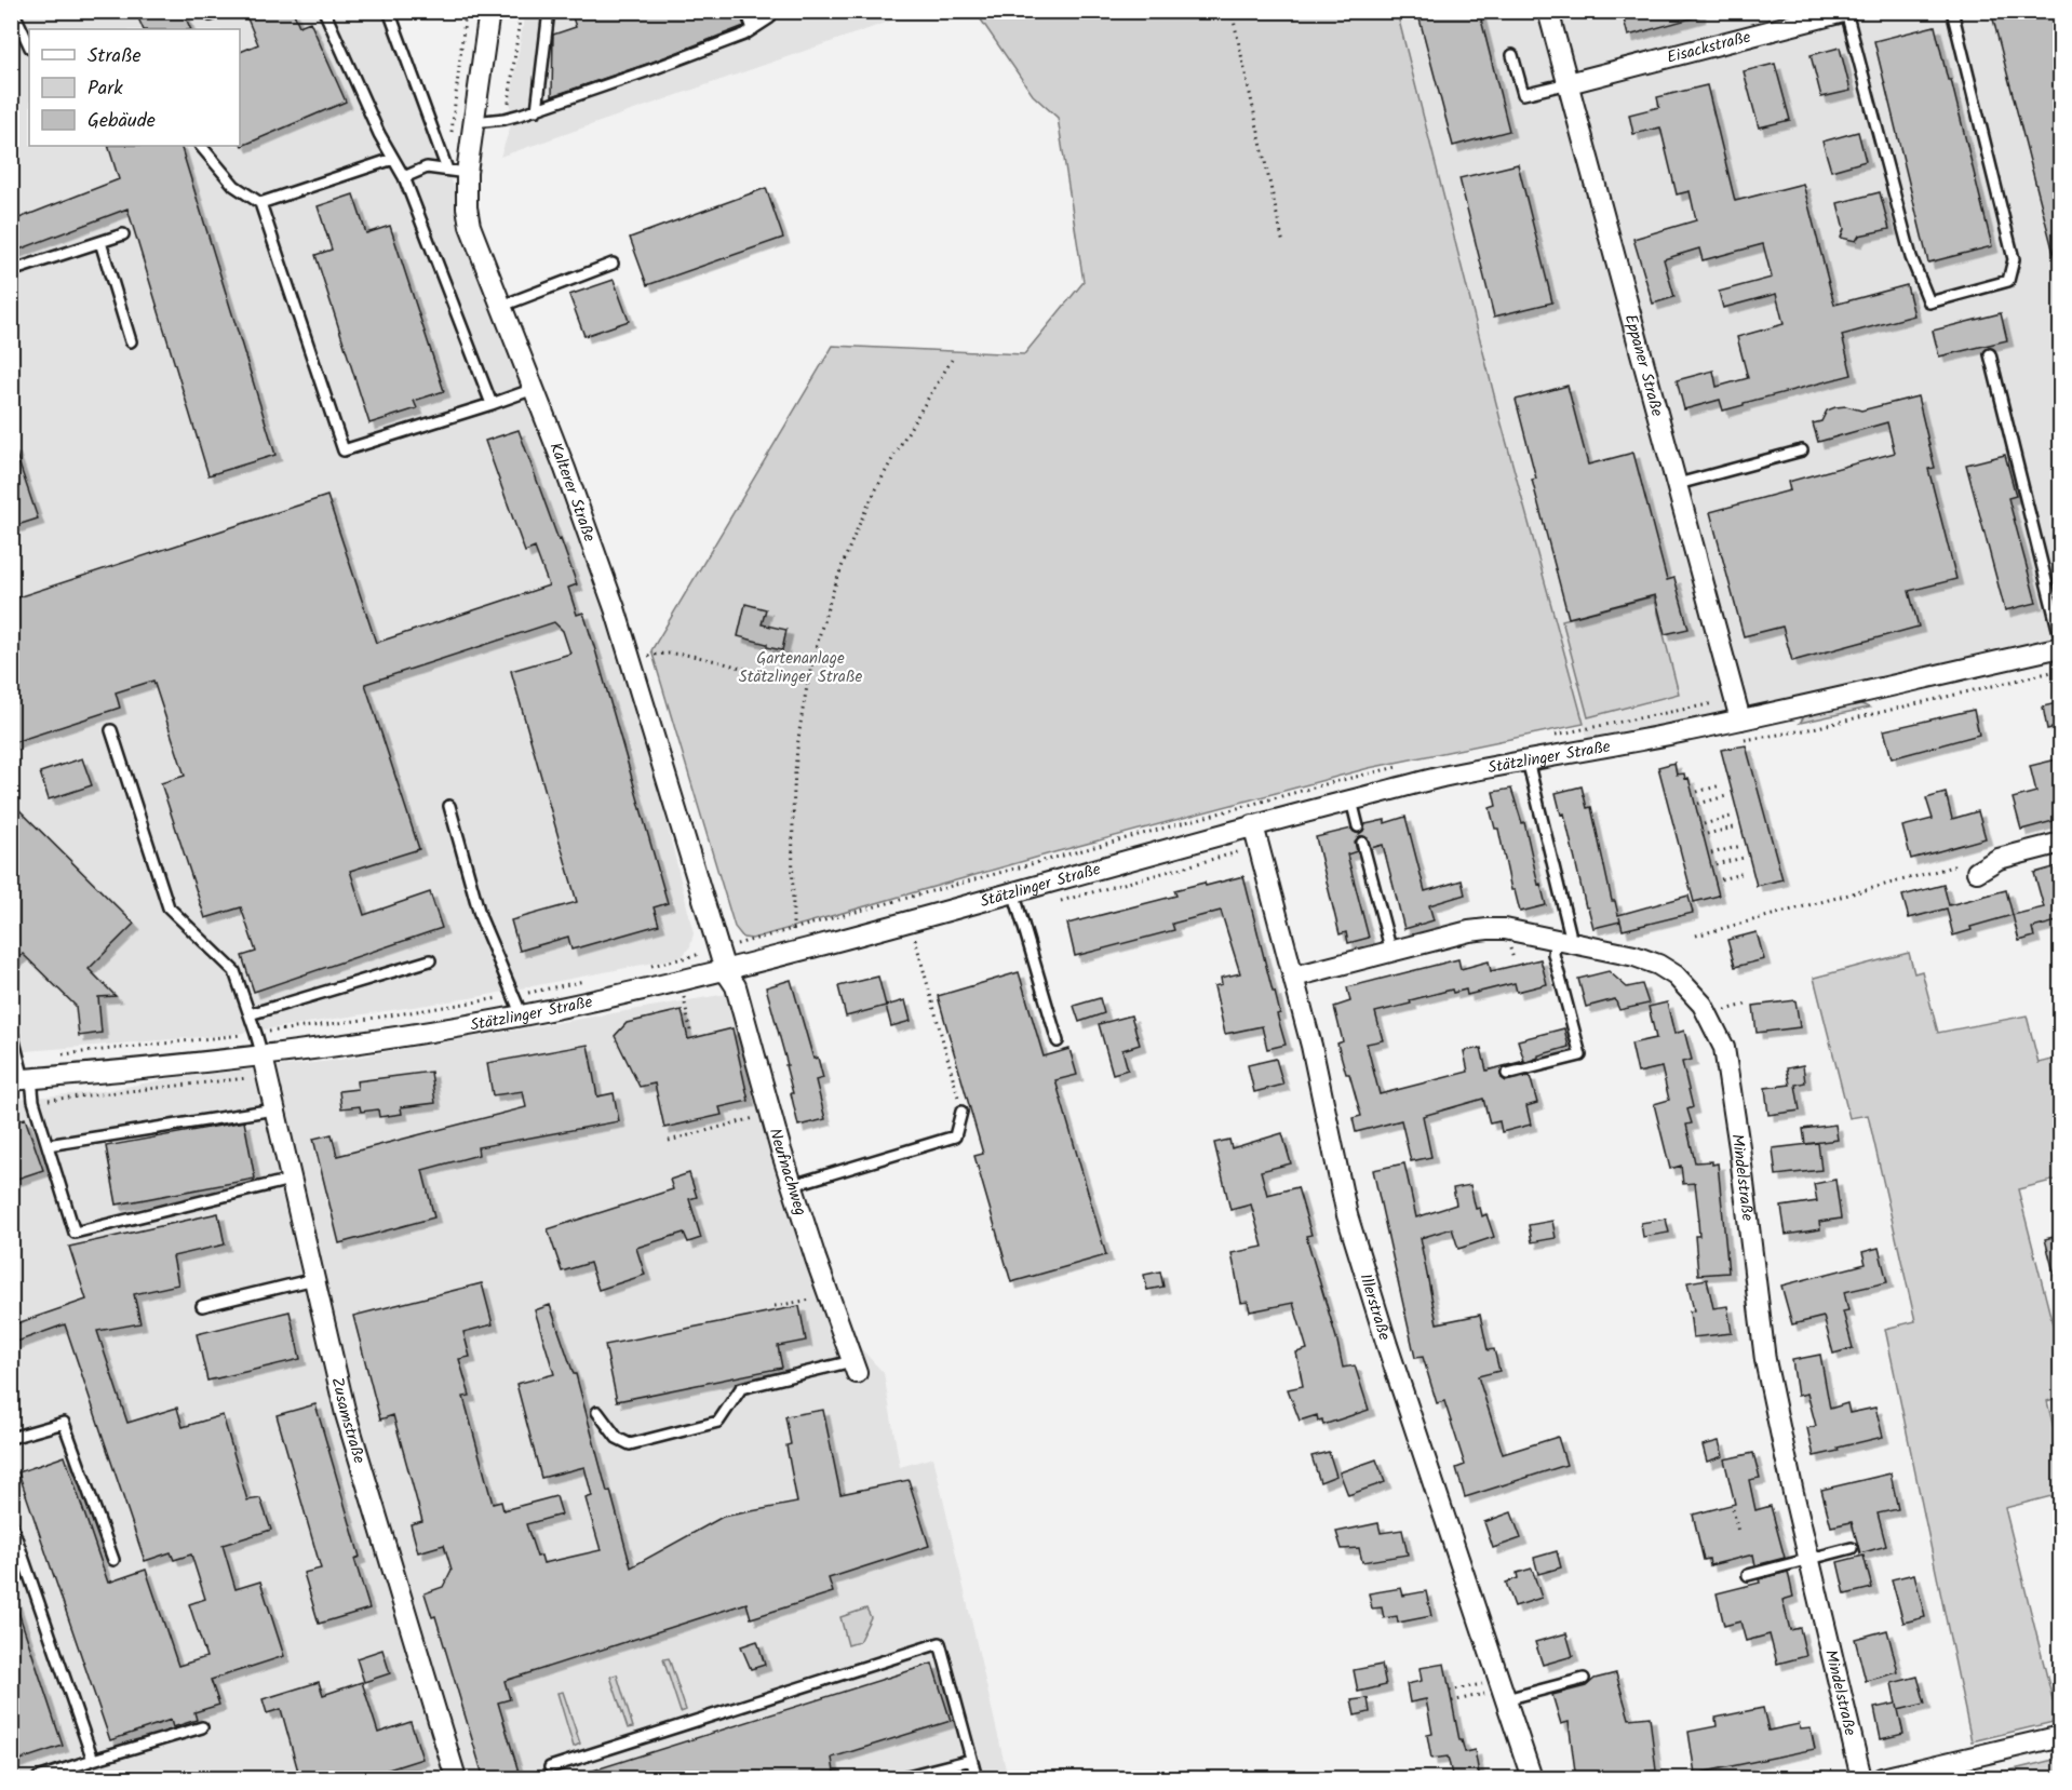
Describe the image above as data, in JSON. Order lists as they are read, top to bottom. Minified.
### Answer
{"streets":{"street":["Eisackstraße","Eppaner Straße","Kalterer Straße","Stätzlinger Straße","Neufnachweg","Mindelstraße","Illerstraße","Zusamstraße"]},"crossings":[["Eisackstraße","Eppaner Straße"],["Eppaner Straße","Stätzlinger Straße"],["Kalterer Straße","Stätzlinger Straße"],["Kalterer Straße","Neufnachweg"],["Stätzlinger Straße","Neufnachweg"],["Stätzlinger Straße","Illerstraße"],["Stätzlinger Straße","Zusamstraße"],["Mindelstraße","Illerstraße"]],"parks":["Gartenanlage Stätzlinger Straße"],"legend":["Straße","Park","Gebäude"]}
